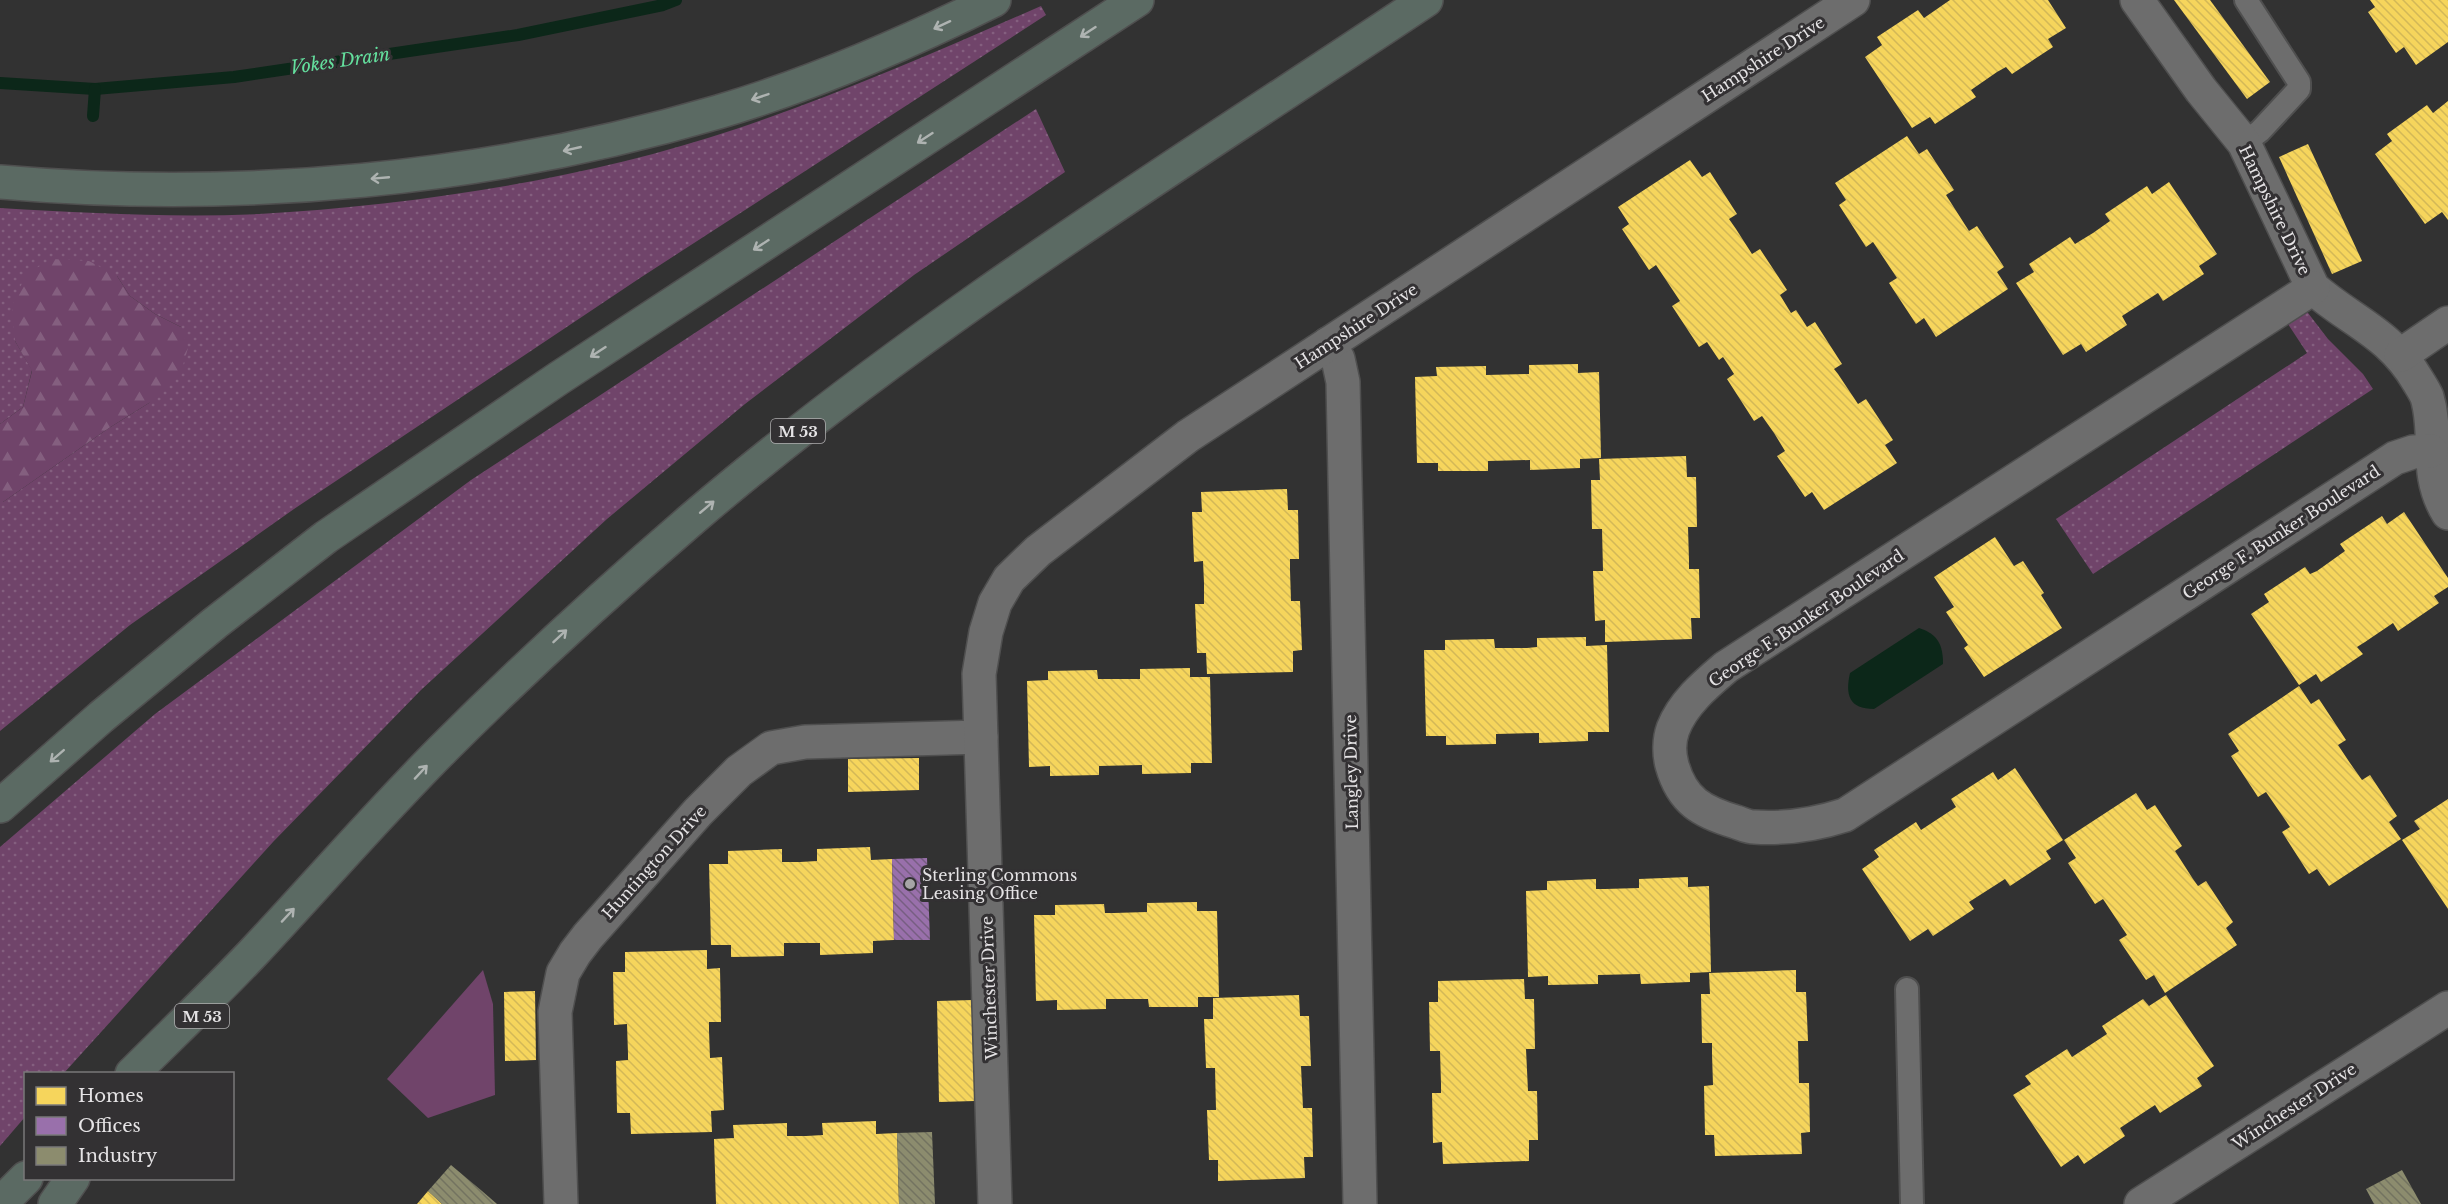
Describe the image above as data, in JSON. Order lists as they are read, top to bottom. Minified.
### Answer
{"streets":{"highway":["M 53"],"street":["Hampshire Drive","George F. Bunker Boulevard","Langley Drive","Huntington Drive","Winchester Drive"]},"crossings":[["Hampshire Drive","George F. Bunker Boulevard"],["Hampshire Drive","Langley Drive"],["Hampshire Drive","Huntington Drive"],["Hampshire Drive","Winchester Drive"],["Huntington Drive","Winchester Drive"]],"water":["Vokes Drain"],"places":["Sterling Commons Leasing Office"],"legend":["Homes","Offices","Industry"]}
